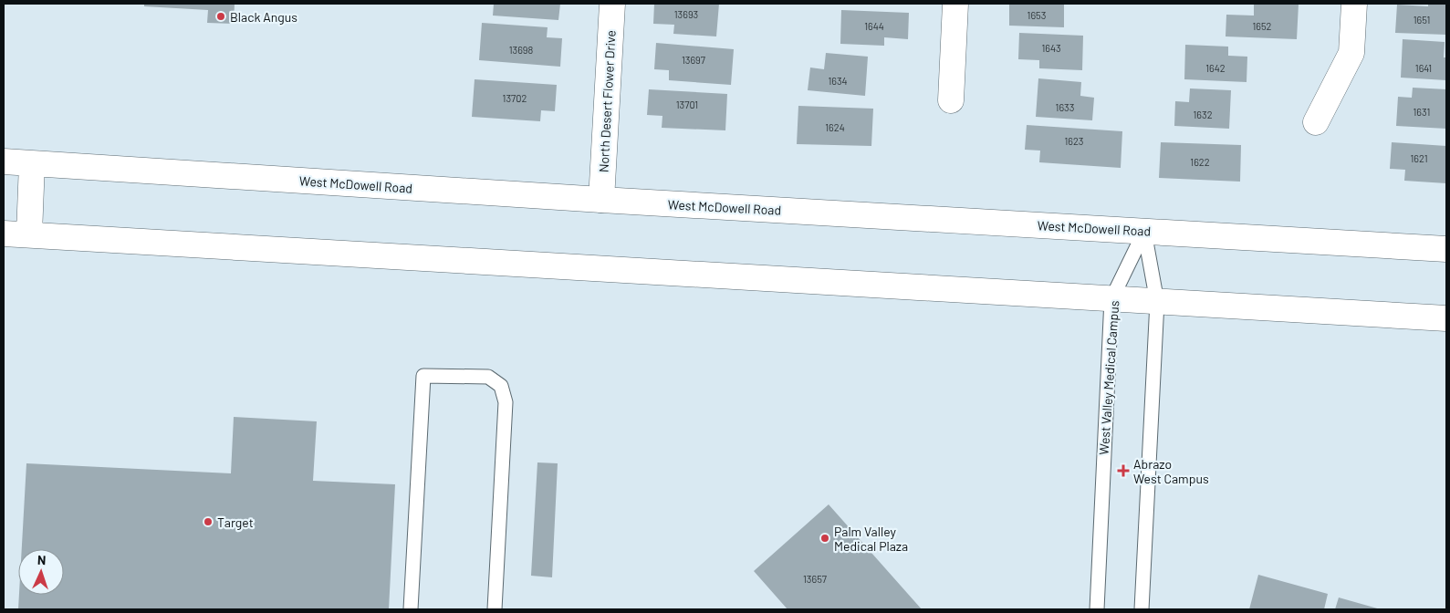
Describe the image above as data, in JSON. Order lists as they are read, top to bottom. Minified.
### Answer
{"streets":{"main road":["North Desert Flower Drive","West McDowell Road"],"lane":["West Valley Medical Campus"]},"crossings":[["North Desert Flower Drive","West McDowell Road"],["West McDowell Road","West Valley Medical Campus"]],"places":{"other":["Black Angus","Target","Palm Valley Medical Plaza"],"health":["Abrazo West Campus"]},"house_numbers":["13693","1653","1651","1644","1652","1643","13698","13697","1642","1641","1634","13702","13701","1633","1631","1632","1624","1623","1621","1622","13657"],"north":"top"}
